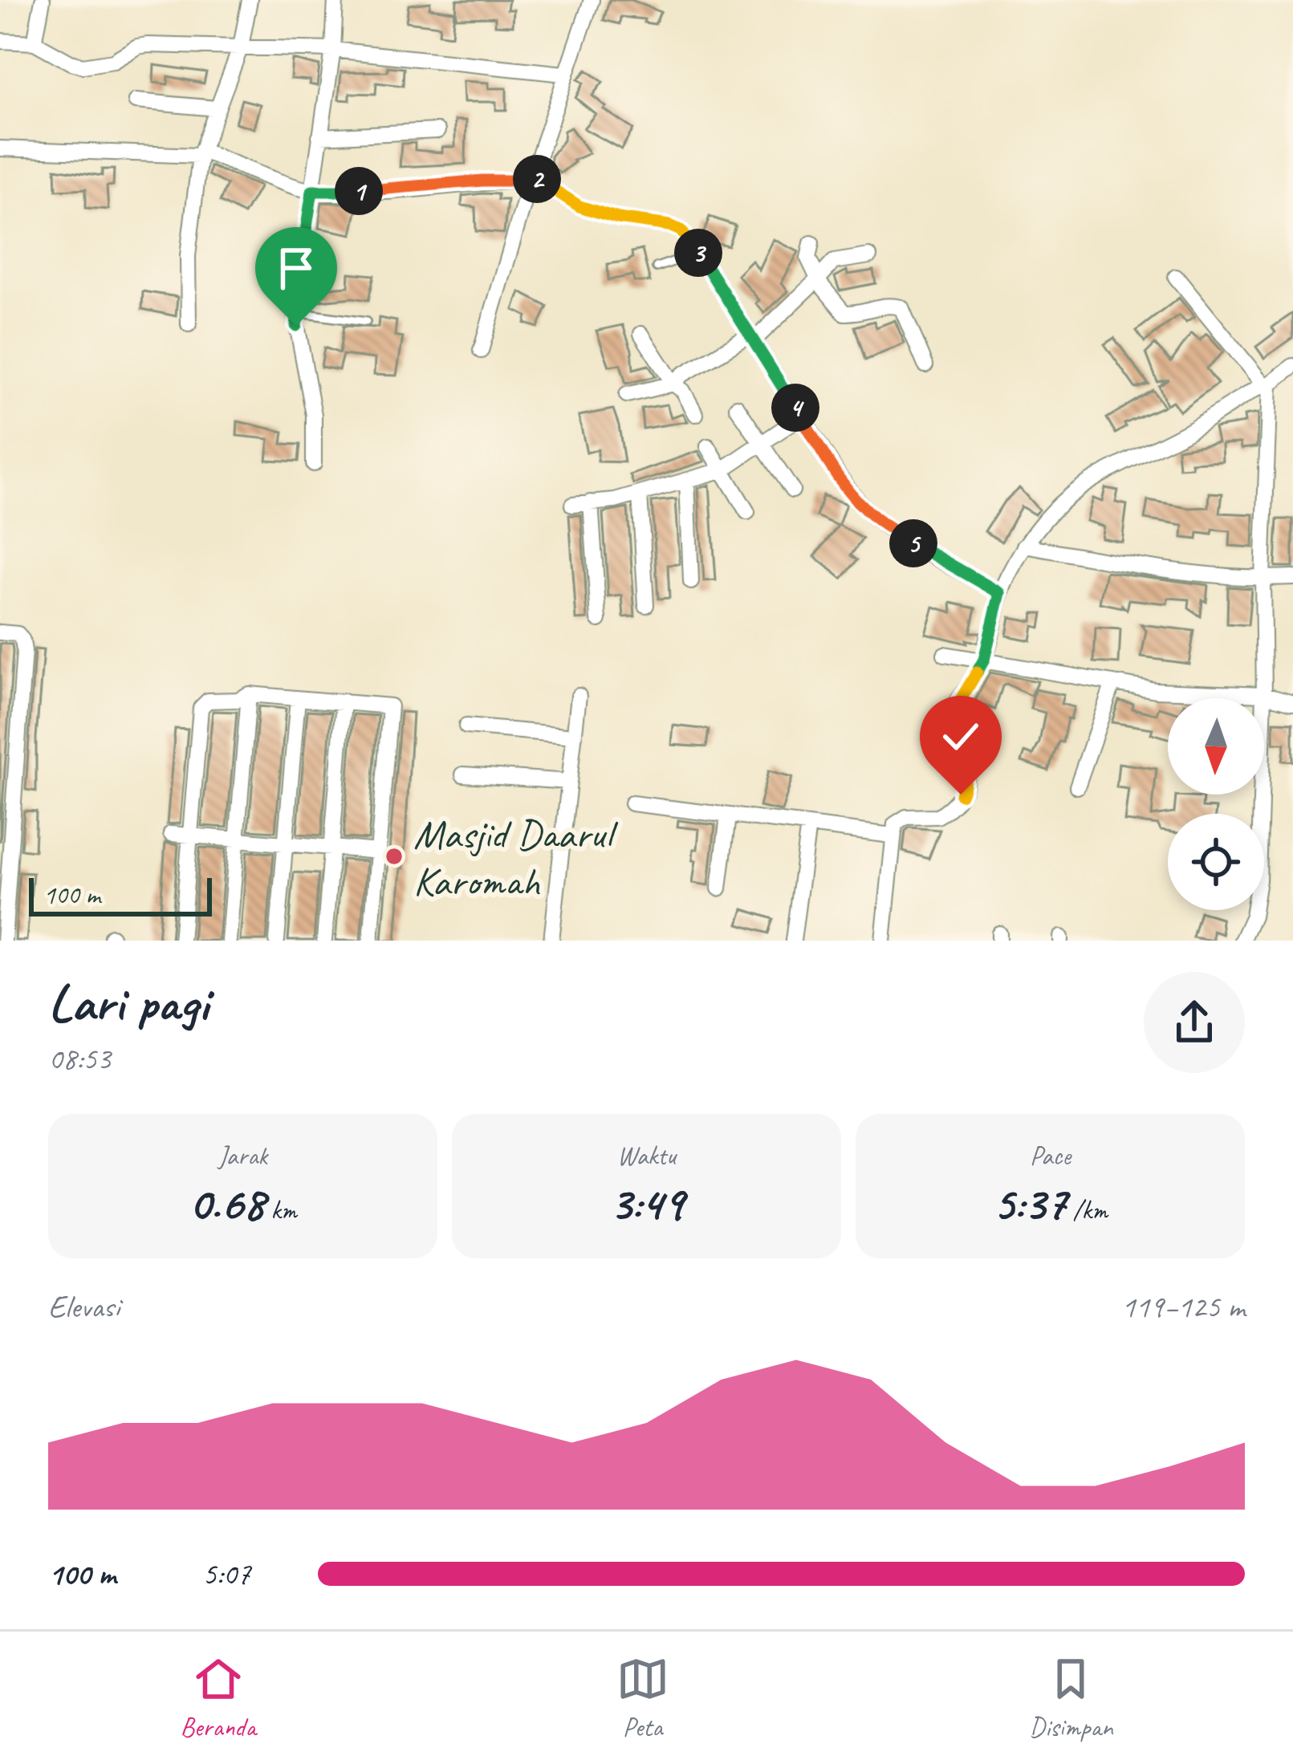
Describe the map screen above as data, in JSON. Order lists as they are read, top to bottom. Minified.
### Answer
{"places":["Masjid Daarul Karomah"],"scale_bar":"100 m","north":"bottom","page":{"pins":["2","1","3","4","5"],"scale":"100 m","heading":["Lari pagi","08:53"],"stats":[["Jarak","0.68 km"],["Waktu","3:49"],["Pace","5:37 /km"]],"chart":["Elevasi","119–125 m"],"list":[{"name":"100 m","note":"5:07"}],"tabs":["Beranda","Peta","Disimpan"]}}
